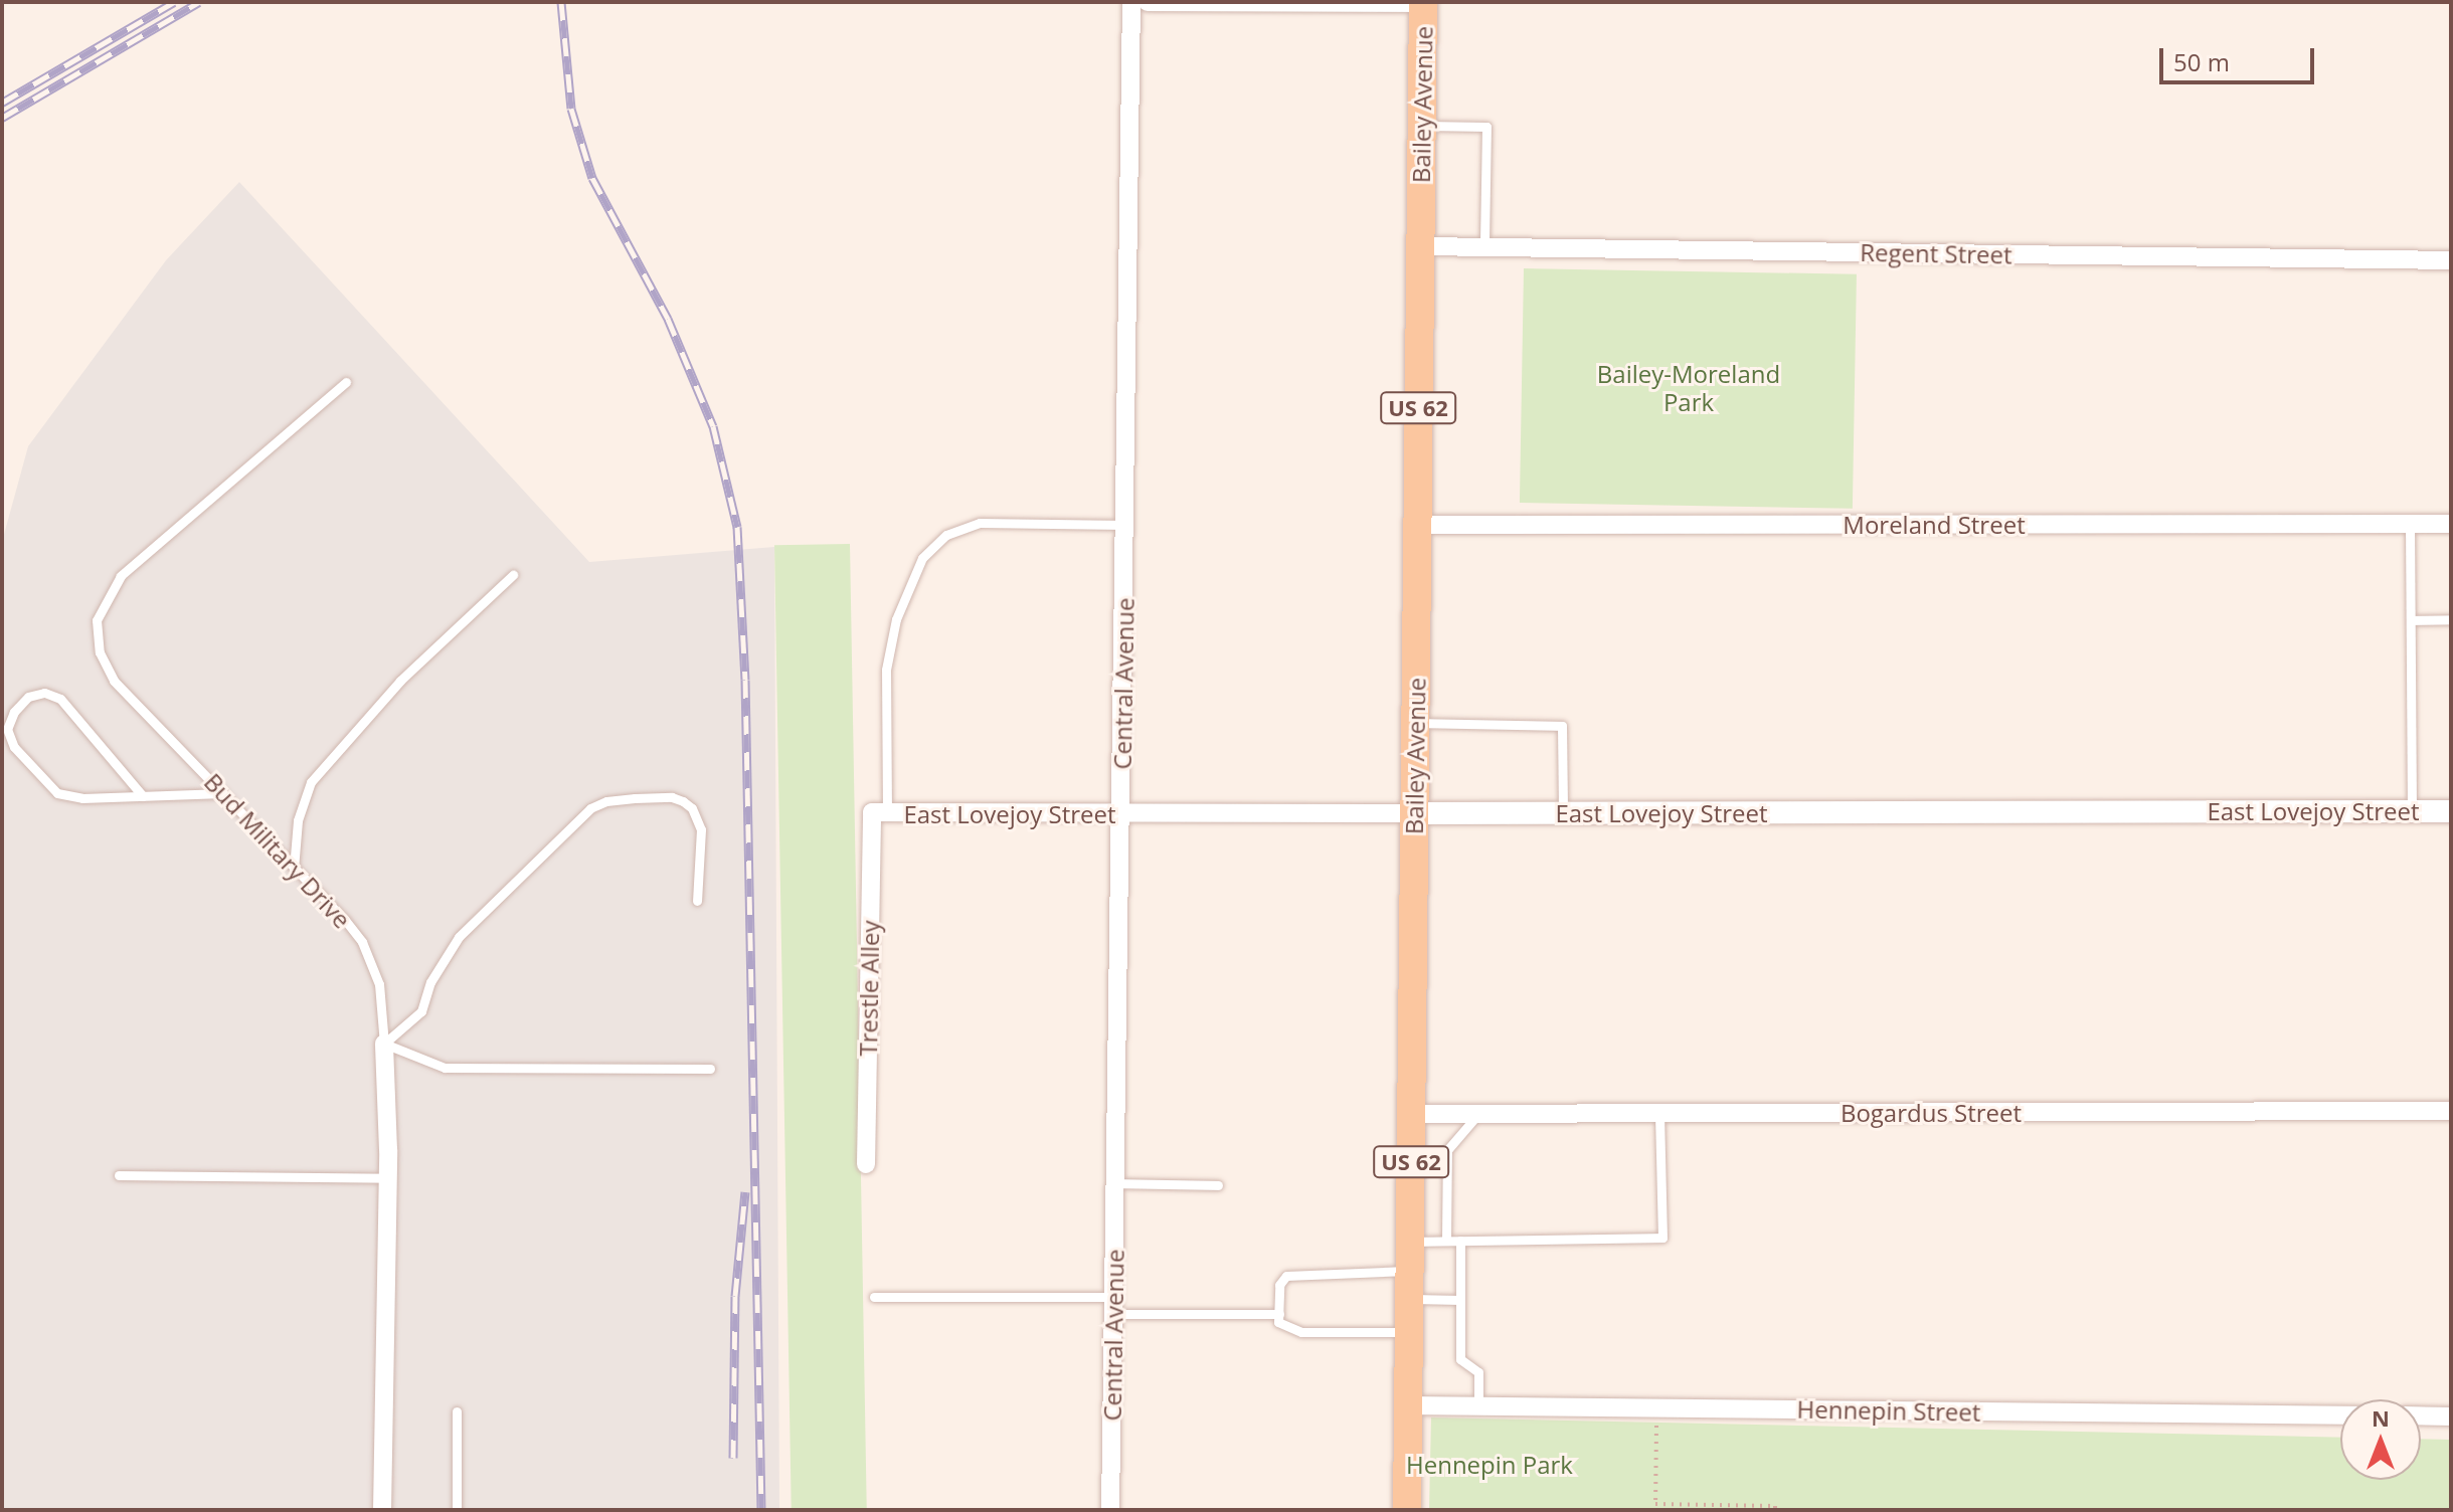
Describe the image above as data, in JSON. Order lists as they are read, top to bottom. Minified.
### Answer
{"streets":{"main road":["Bailey Avenue","US 62"],"street":["Regent Street","Moreland Street","Central Avenue","East Lovejoy Street","Bud Military Drive","Trestle Alley","Bogardus Street","Hennepin Street"]},"crossings":[["Bailey Avenue","Regent Street"],["Bailey Avenue","Moreland Street"],["Bailey Avenue","East Lovejoy Street"],["Bailey Avenue","Bogardus Street"],["Bailey Avenue","Hennepin Street"],["Central Avenue","East Lovejoy Street"],["Central Avenue","Trestle Alley"],["East Lovejoy Street","Trestle Alley"]],"parks":["Bailey-Moreland Park","Hennepin Park"],"scale_bar":"50 m","north":"top"}
